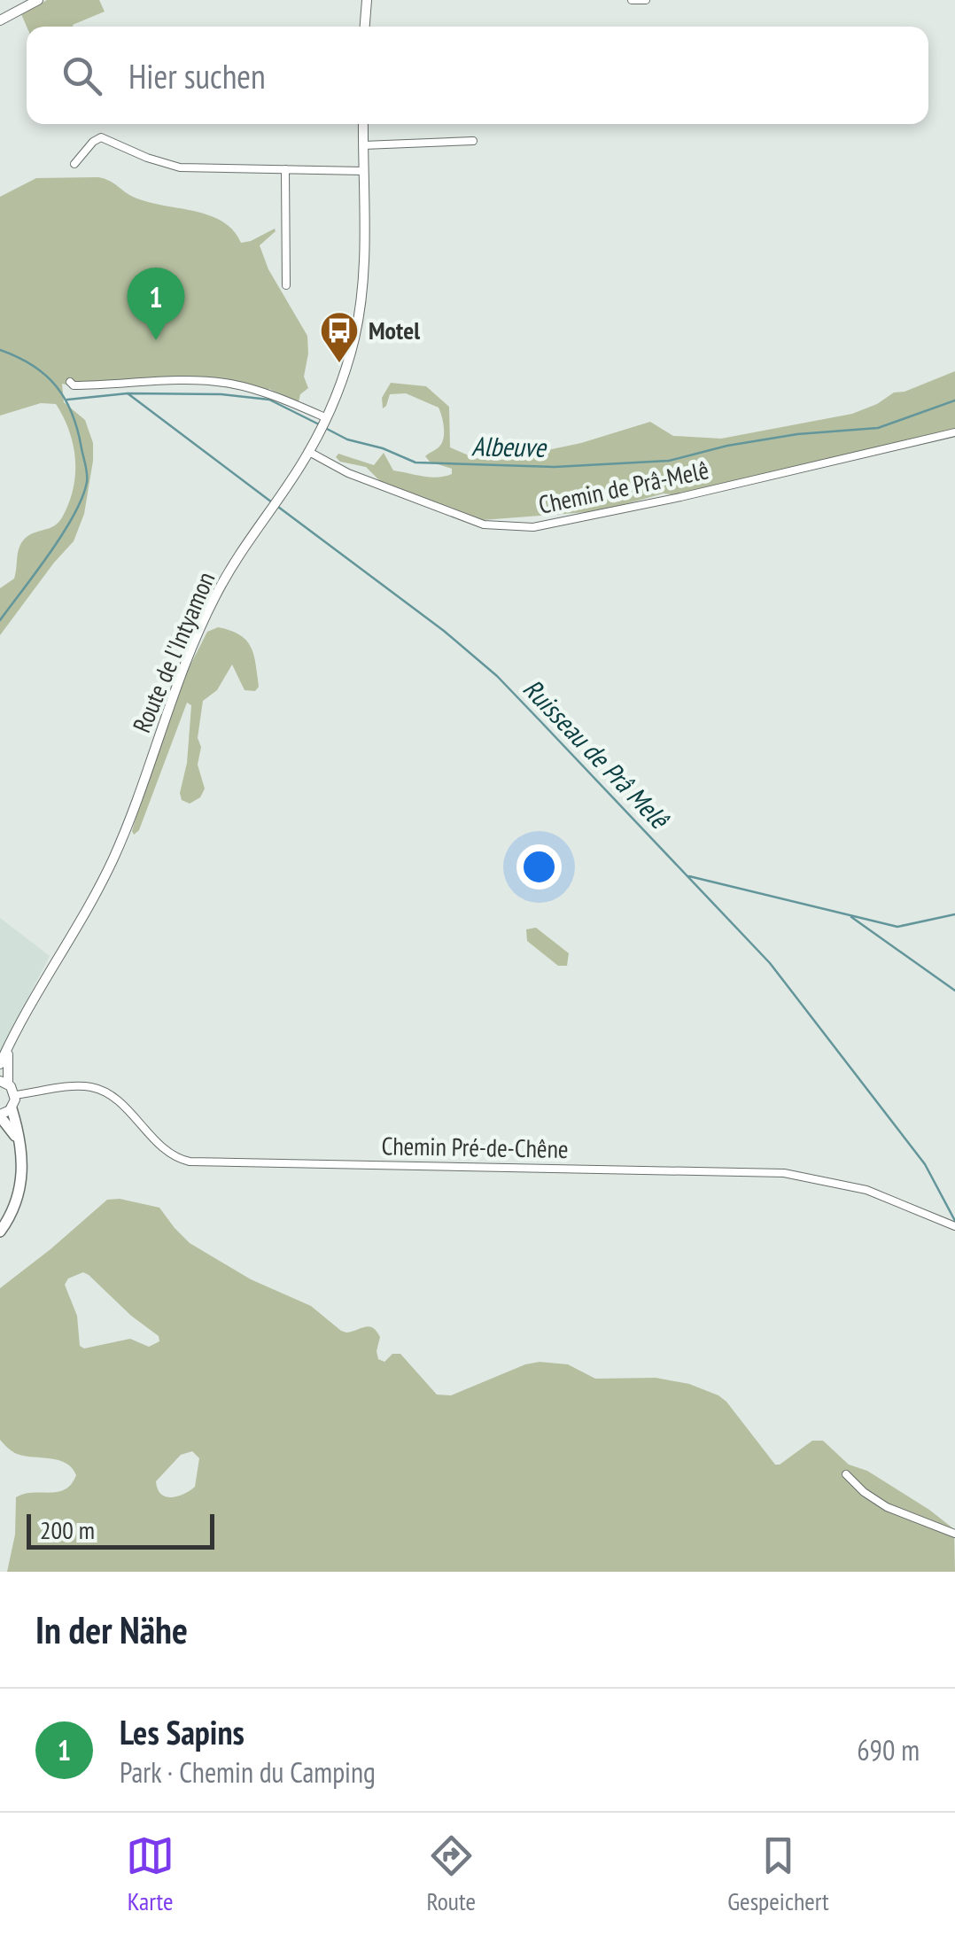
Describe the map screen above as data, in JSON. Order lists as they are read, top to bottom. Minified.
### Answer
{"streets":{"main road":["Route de l'Intyamon"],"street":["Chemin de Prâ-Melê","Chemin Pré-de-Chêne"]},"crossings":[["Chemin de Prâ-Melê","Route de l'Intyamon"]],"water":["Albeuve","Ruisseau de Prâ Melê"],"places":{"bus stop":["Motel"]},"scale_bar":"200 m","page":{"search":"Hier suchen","pins":"1","scale":"200 m","heading":"In der Nähe","list":[{"mark":"1","name":"Les Sapins","note":"Park · Chemin du Camping","value":"690 m"}],"nav":["Karte","Route","Gespeichert"]}}
